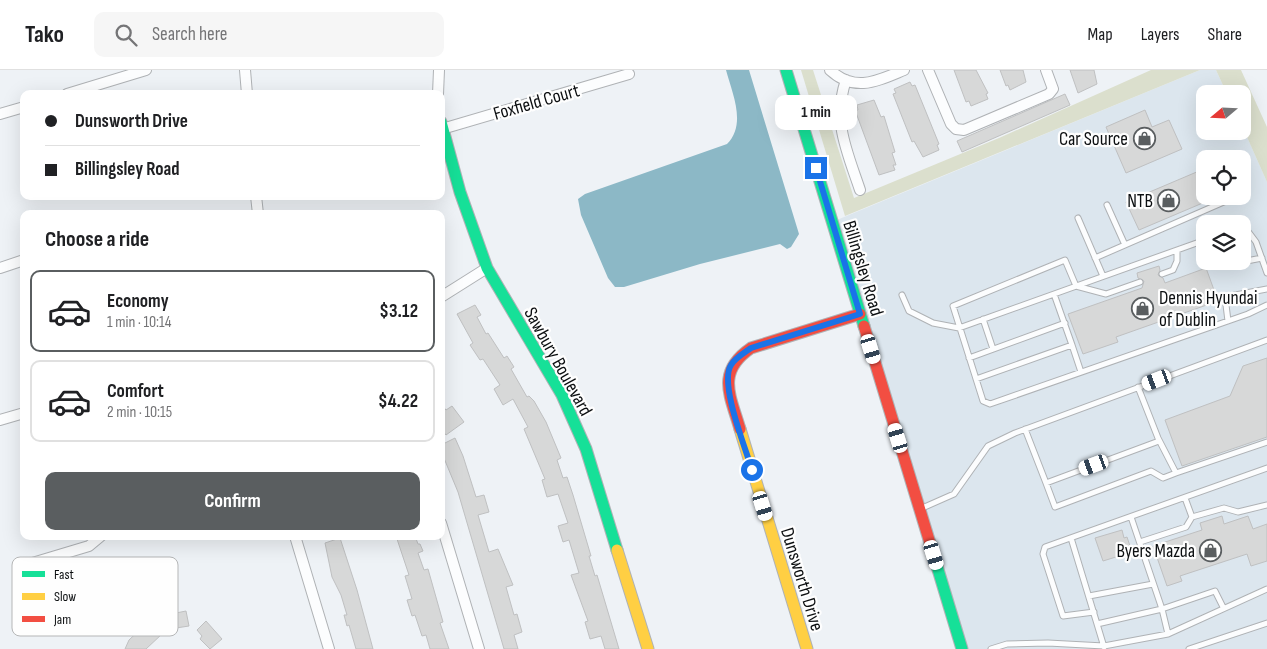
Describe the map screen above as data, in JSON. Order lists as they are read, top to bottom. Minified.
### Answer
{"streets":{"street":["Foxfield Court","Billingsley Road","Sawbury Boulevard","Dunsworth Drive"]},"crossings":[["Billingsley Road","Dunsworth Drive"]],"places":{"shop":["Car Source","NTB","Dennis Hyundai of Dublin","Byers Mazda"]},"legend":["Fast","Slow","Jam"],"north":"left","page":{"header":"Tako","search":"Search here","nav":["Map","Layers","Share"],"banner":["Dunsworth Drive","Billingsley Road"],"bubble":"1 min","heading":"Choose a ride","list":[{"name":"Economy","note":"1 min · 10:14","value":"$3.12"},{"name":"Comfort","note":"2 min · 10:15","value":"$4.22"}],"buttons":"Confirm"}}
